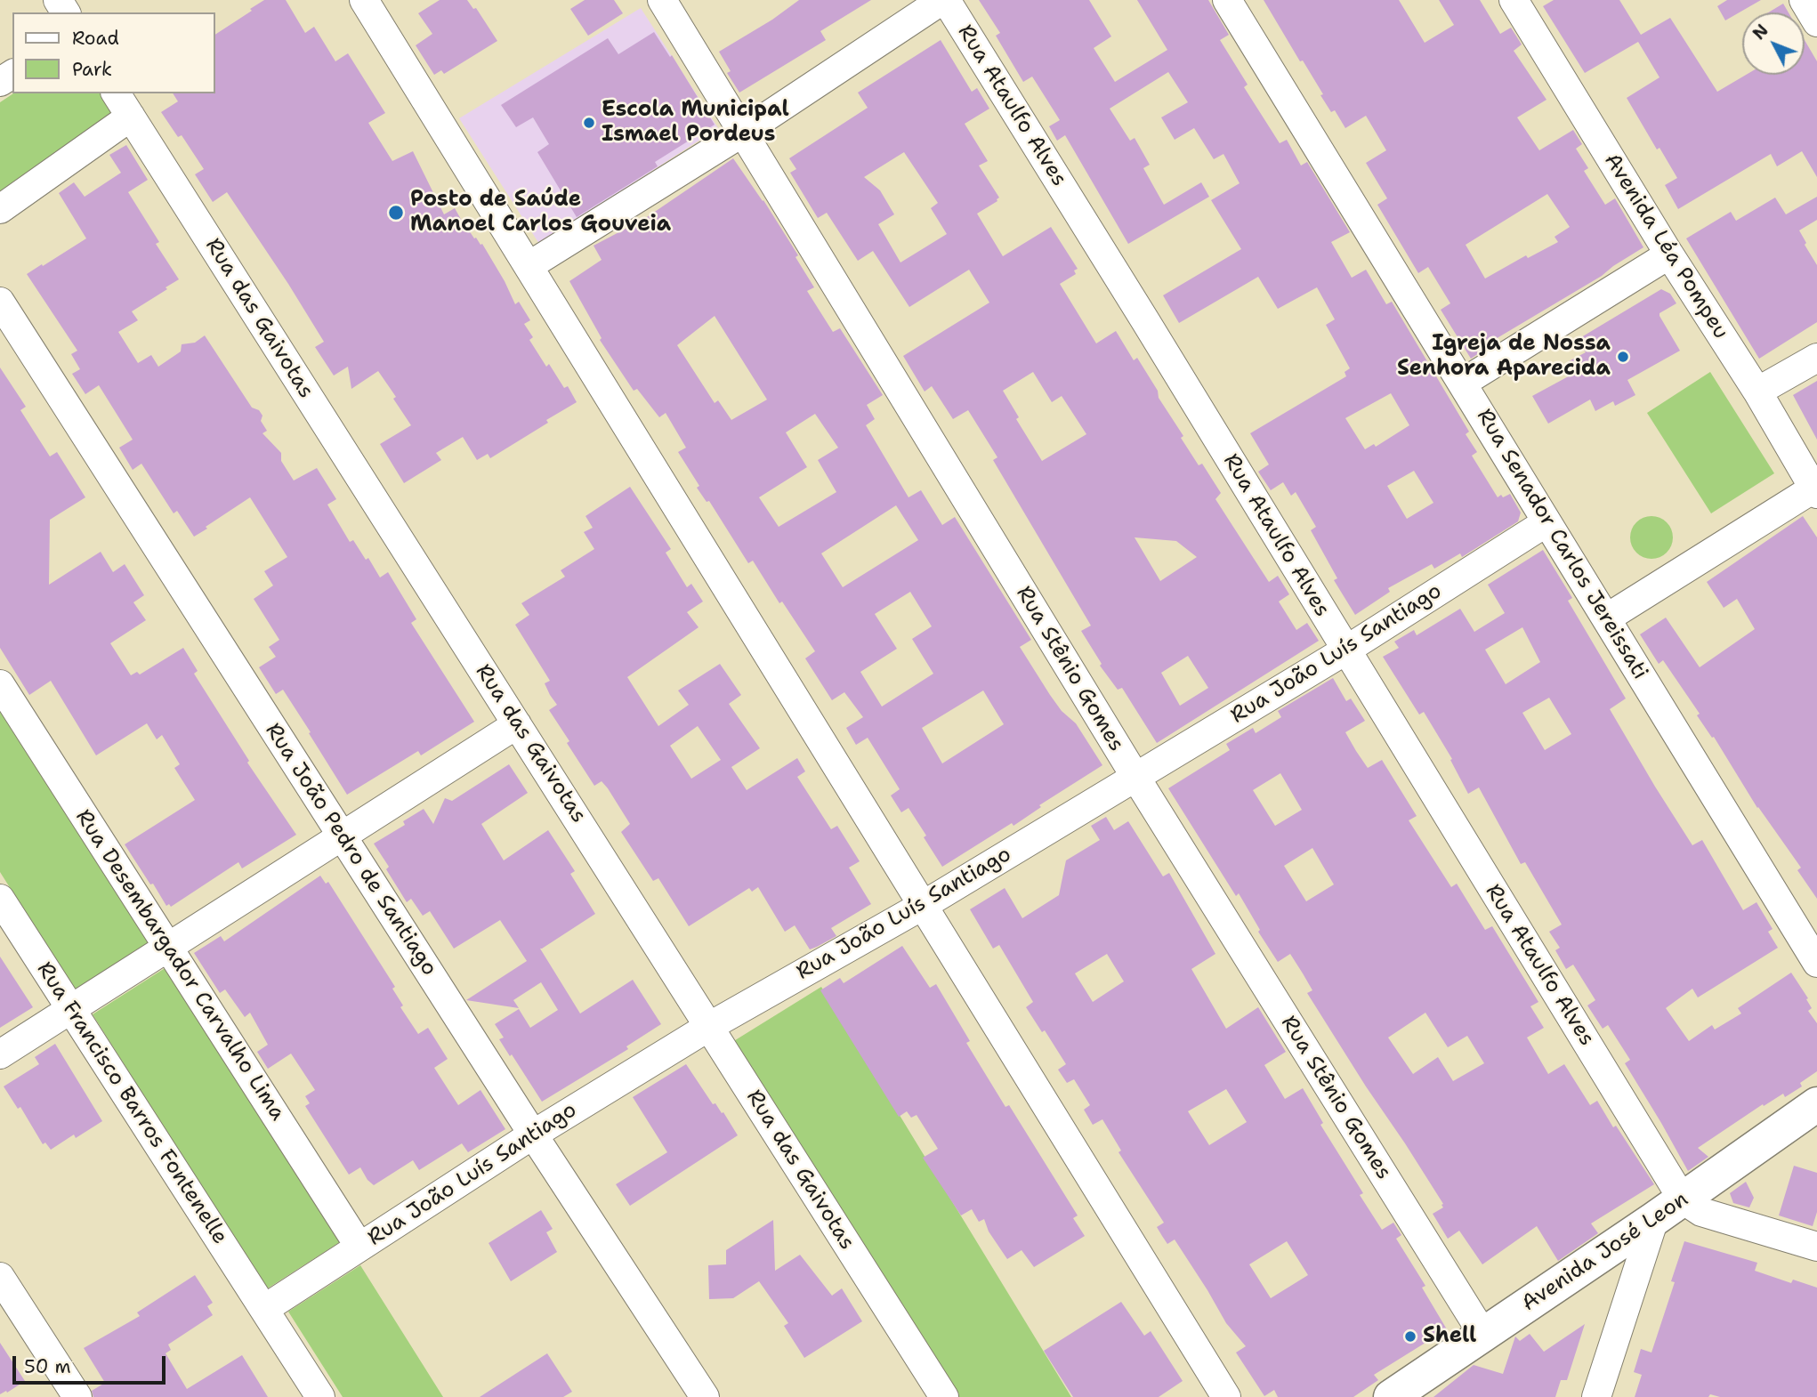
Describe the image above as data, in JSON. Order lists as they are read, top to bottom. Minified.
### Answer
{"streets":{"main road":["Avenida José Leon"],"street":["Rua Ataulfo Alves","Avenida Léa Pompeu","Rua das Gaivotas","Rua Senador Carlos Jereissati","Rua João Luís Santiago","Rua Stênio Gomes","Rua João Pedro de Santiago","Rua Desembargador Carvalho Lima","Rua Francisco Barros Fontenelle"]},"crossings":[["Rua Ataulfo Alves","Rua João Luís Santiago"],["Rua Ataulfo Alves","Avenida José Leon"],["Rua das Gaivotas","Rua João Luís Santiago"],["Rua Senador Carlos Jereissati","Rua João Luís Santiago"],["Rua João Luís Santiago","Rua Stênio Gomes"],["Rua João Luís Santiago","Rua João Pedro de Santiago"],["Rua João Luís Santiago","Rua Desembargador Carvalho Lima"],["Rua João Luís Santiago","Rua Francisco Barros Fontenelle"],["Rua Stênio Gomes","Avenida José Leon"]],"places":["Escola Municipal Ismael Pordeus","Posto de Saúde Manoel Carlos Gouveia","Igreja de Nossa Senhora Aparecida","Shell"],"legend":["Road","Park"],"scale_bar":"50 m","north":"top left"}
